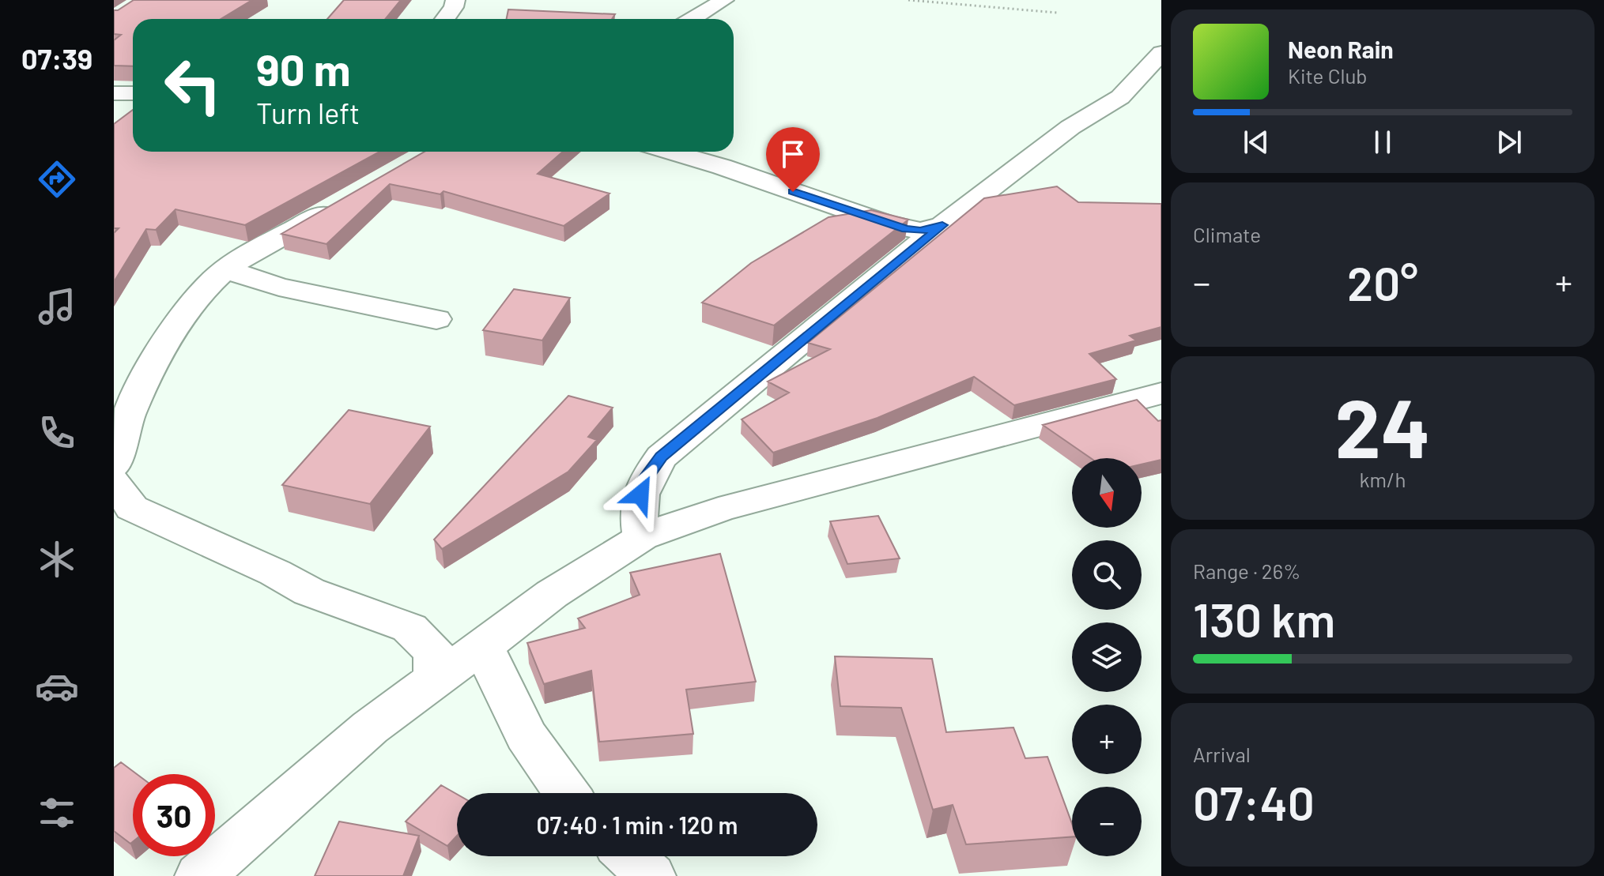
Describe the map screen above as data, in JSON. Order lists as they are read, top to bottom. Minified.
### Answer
{"north":"bottom","page":{"tabs":"07:39","turn":["90 m","Turn left"],"song":["Neon Rain","Kite Club"],"tile":["Climate",["24","km/h"],["Range · 26%","130 km"],["Arrival","07:40"]],"heat":["−","20°","+"],"map_buttons":["+","−"],"limit":"30","trip":"07:40 · 1 min · 120 m"}}
